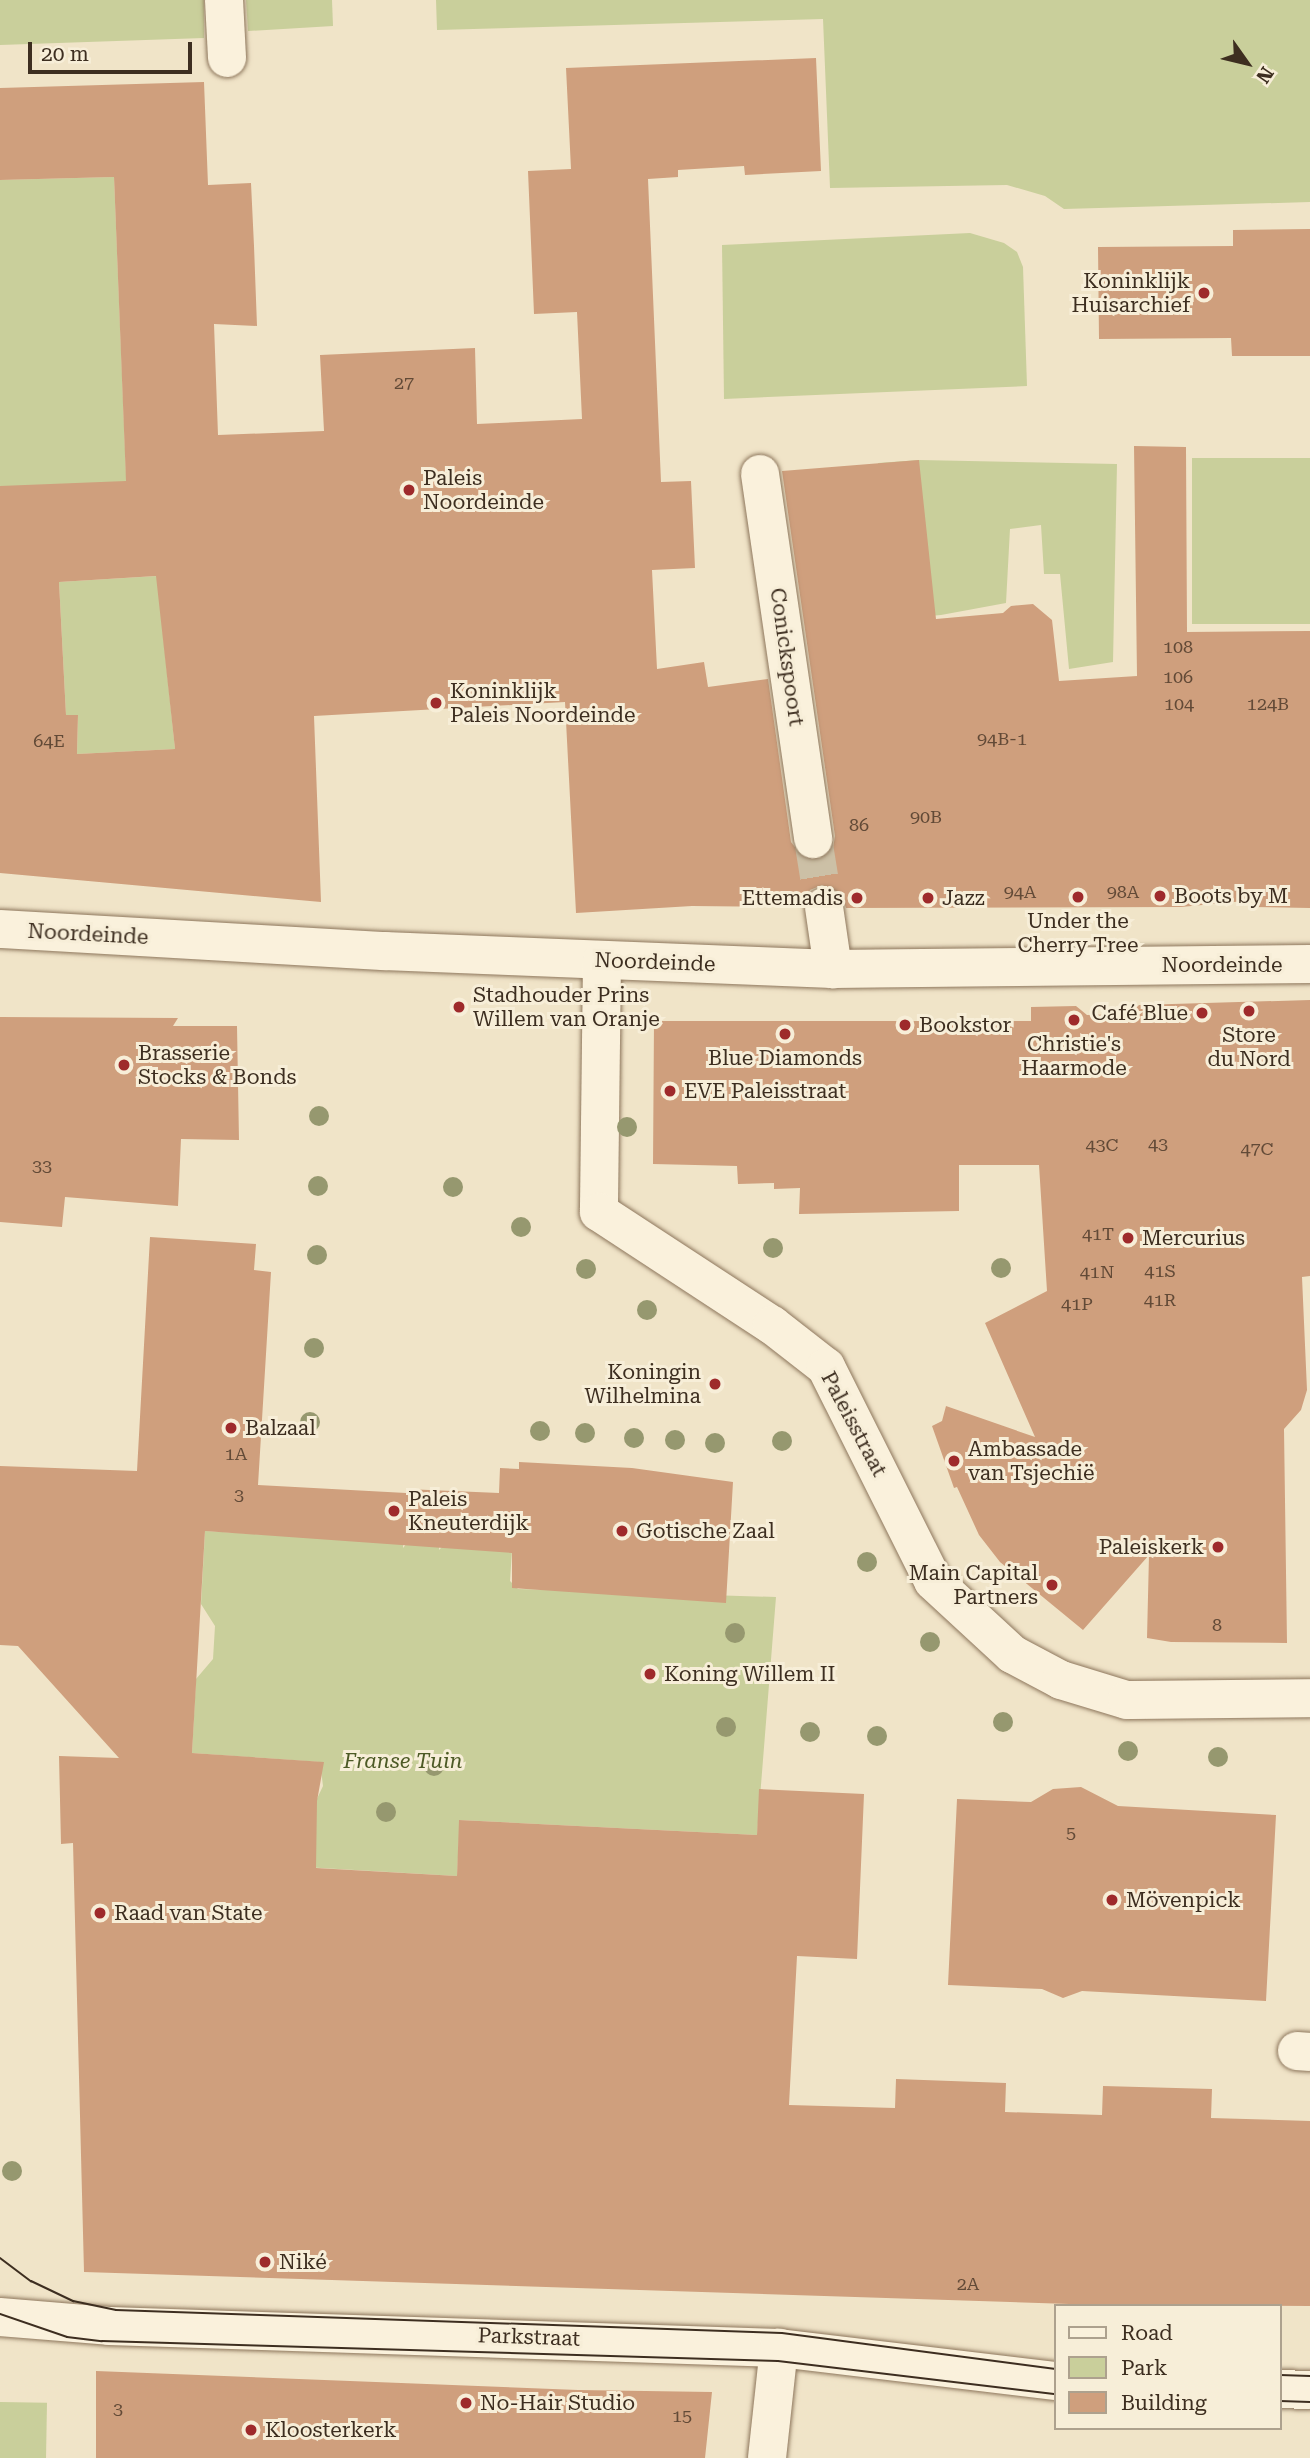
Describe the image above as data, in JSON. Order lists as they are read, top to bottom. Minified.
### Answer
{"streets":{"street":["Conickspoort","Noordeinde","Paleisstraat","Parkstraat"]},"crossings":[["Noordeinde","Paleisstraat"]],"parks":["Franse Tuin"],"places":["Koninklijk Huisarchief","Paleis Noordeinde","Koninklijk Paleis Noordeinde","Boots by M","Under the Cherry Tree","Ettemadis","Jazz","Stadhouder Prins Willem van Oranje","Store du Nord","Café Blue","Christie's Haarmode","Bookstor","Blue Diamonds","Brasserie Stocks & Bonds","EVE Paleisstraat","Mercurius","Koningin Wilhelmina","Balzaal","Ambassade van Tsjechië","Paleis Kneuterdijk","Gotische Zaal","Paleiskerk","Main Capital Partners","Koning Willem II","Mövenpick","Raad van State","Niké","No-Hair Studio","Kloosterkerk"],"house_numbers":["27","108","106","104","124B","94B-1","64E","90B","86","94A","98A","43","43C","47C","33","41T","41S","41N","41R","41P","1A","3","8","5","2A","3","15"],"legend":["Road","Park","Building"],"scale_bar":"20 m","north":"bottom right"}
